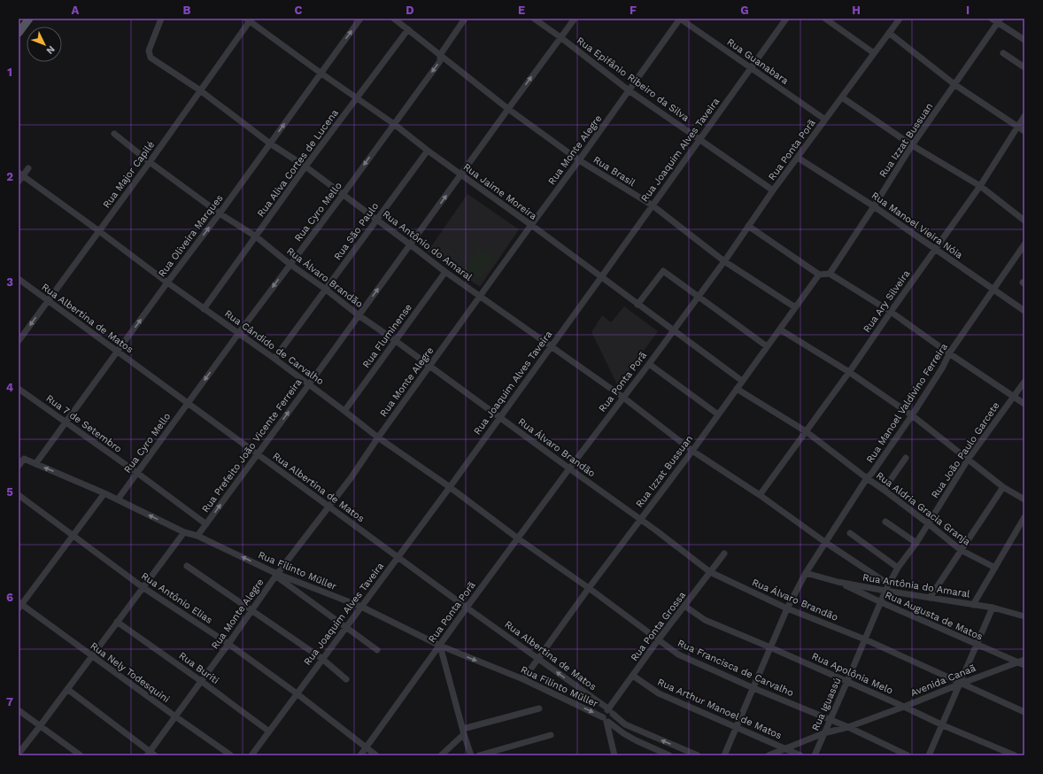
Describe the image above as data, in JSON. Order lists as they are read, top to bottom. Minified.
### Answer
{"streets":{"street":["Rua Guanabara","Rua Epifânio Ribeiro da Silva","Rua Izzat Bussuan","Rua Monte Alegre","Rua Joaquim Alves Taveira","Rua Ponta Porã","Rua Aliva Cortes de Lucena","Rua Brasil","Rua Major Capilé","Rua Jaime Moreira","Rua Cyro Mello","Rua Manoel Vieira Nóia","Rua São Paulo","Rua Oliveira Marques","Rua Antônio do Amaral","Rua Álvaro Brandão","Rua Ary Silveira","Rua Albertina de Matos","Rua Fluminense","Rua Cândido de Carvalho","Rua Manoel Valdivino Ferreira","Rua 7 de Setembro","Rua Prefeito João Vicente Ferreira","Rua João Paulo Garcete","Rua Aldria Gracia Granja","Rua Filinto Müller","Rua Antônia do Amaral","Rua Antônio Elias","Rua Augusta de Matos","Rua Ponta Grossa","Rua Buriti","Rua Francisca de Carvalho","Rua Nely Todesquini","Rua Apolônia Melo","Avenida Canaã","Rua Iguassú","Rua Arthur Manoel de Matos"]},"crossings":[["Rua Guanabara","Rua Monte Alegre"],["Rua Guanabara","Rua Joaquim Alves Taveira"],["Rua Guanabara","Rua Ponta Porã"],["Rua Epifânio Ribeiro da Silva","Rua Monte Alegre"],["Rua Epifânio Ribeiro da Silva","Rua Joaquim Alves Taveira"],["Rua Epifânio Ribeiro da Silva","Rua Ponta Porã"],["Rua Epifânio Ribeiro da Silva","Rua Prefeito João Vicente Ferreira"],["Rua Izzat Bussuan","Rua Brasil"],["Rua Izzat Bussuan","Rua Jaime Moreira"],["Rua Izzat Bussuan","Rua Manoel Vieira Nóia"],["Rua Izzat Bussuan","Rua Antônio do Amaral"],["Rua Izzat Bussuan","Rua Álvaro Brandão"],["Rua Izzat Bussuan","Rua Albertina de Matos"],["Rua Izzat Bussuan","Rua Aldria Gracia Granja"],["Rua Izzat Bussuan","Rua Filinto Müller"],["Rua Izzat Bussuan","Rua Francisca de Carvalho"],["Rua Monte Alegre","Rua Brasil"],["Rua Monte Alegre","Rua Jaime Moreira"],["Rua Monte Alegre","Rua Antônio do Amaral"],["Rua Monte Alegre","Rua Álvaro Brandão"],["Rua Monte Alegre","Rua Albertina de Matos"],["Rua Monte Alegre","Rua Cândido de Carvalho"],["Rua Monte Alegre","Rua Filinto Müller"],["Rua Monte Alegre","Rua Antônio Elias"],["Rua Monte Alegre","Rua Buriti"],["Rua Monte Alegre","Rua Nely Todesquini"],["Rua Joaquim Alves Taveira","Rua Brasil"],["Rua Joaquim Alves Taveira","Rua Jaime Moreira"],["Rua Joaquim Alves Taveira","Rua Antônio do Amaral"],["Rua Joaquim Alves Taveira","Rua Álvaro Brandão"],["Rua Joaquim Alves Taveira","Rua Albertina de Matos"],["Rua Joaquim Alves Taveira","Rua Cândido de Carvalho"],["Rua Joaquim Alves Taveira","Rua Filinto Müller"],["Rua Joaquim Alves Taveira","Rua Antônio Elias"],["Rua Joaquim Alves Taveira","Rua Buriti"],["Rua Ponta Porã","Rua Brasil"],["Rua Ponta Porã","Rua Jaime Moreira"],["Rua Ponta Porã","Rua Manoel Vieira Nóia"],["Rua Ponta Porã","Rua Antônio do Amaral"],["Rua Ponta Porã","Rua Álvaro Brandão"],["Rua Ponta Porã","Rua Albertina de Matos"],["Rua Ponta Porã","Rua Cândido de Carvalho"],["Rua Ponta Porã","Rua Filinto Müller"],["Rua Ponta Porã","Rua Antônio Elias"],["Rua Ponta Porã","Rua Francisca de Carvalho"],["Rua Aliva Cortes de Lucena","Rua Brasil"],["Rua Aliva Cortes de Lucena","Rua Jaime Moreira"],["Rua Aliva Cortes de Lucena","Rua Antônio do Amaral"],["Rua Aliva Cortes de Lucena","Rua Álvaro Brandão"],["Rua Aliva Cortes de Lucena","Rua Cândido de Carvalho"],["Rua Brasil","Rua Cyro Mello"],["Rua Brasil","Rua Prefeito João Vicente Ferreira"],["Rua Major Capilé","Rua Jaime Moreira"],["Rua Major Capilé","Rua Antônio do Amaral"],["Rua Major Capilé","Rua Álvaro Brandão"],["Rua Major Capilé","Rua Albertina de Matos"],["Rua Major Capilé","Rua Cândido de Carvalho"],["Rua Jaime Moreira","Rua Cyro Mello"],["Rua Jaime Moreira","Rua São Paulo"],["Rua Jaime Moreira","Rua Oliveira Marques"],["Rua Jaime Moreira","Rua Prefeito João Vicente Ferreira"],["Rua Cyro Mello","Rua Antônio do Amaral"],["Rua Cyro Mello","Rua Álvaro Brandão"],["Rua Cyro Mello","Rua Albertina de Matos"],["Rua Cyro Mello","Rua Cândido de Carvalho"],["Rua Cyro Mello","Rua 7 de Setembro"],["Rua Cyro Mello","Rua Filinto Müller"],["Rua Manoel Vieira Nóia","Rua Ary Silveira"],["Rua Manoel Vieira Nóia","Rua Manoel Valdivino Ferreira"],["Rua São Paulo","Rua Antônio do Amaral"],["Rua São Paulo","Rua Álvaro Brandão"],["Rua São Paulo","Rua Cândido de Carvalho"],["Rua Oliveira Marques","Rua Antônio do Amaral"],["Rua Oliveira Marques","Rua Álvaro Brandão"],["Rua Oliveira Marques","Rua Albertina de Matos"],["Rua Oliveira Marques","Rua Cândido de Carvalho"],["Rua Oliveira Marques","Rua 7 de Setembro"],["Rua Oliveira Marques","Rua Filinto Müller"],["Rua Antônio do Amaral","Rua Ary Silveira"],["Rua Antônio do Amaral","Rua Fluminense"],["Rua Antônio do Amaral","Rua Manoel Valdivino Ferreira"],["Rua Antônio do Amaral","Rua Prefeito João Vicente Ferreira"],["Rua Antônio do Amaral","Rua João Paulo Garcete"],["Rua Antônio do Amaral","Rua Antônia do Amaral"],["Rua Álvaro Brandão","Rua Fluminense"],["Rua Álvaro Brandão","Rua Manoel Valdivino Ferreira"],["Rua Álvaro Brandão","Rua Prefeito João Vicente Ferreira"],["Rua Álvaro Brandão","Rua Ponta Grossa"],["Rua Álvaro Brandão","Avenida Canaã"],["Rua Álvaro Brandão","Rua Iguassú"],["Rua Ary Silveira","Rua Aldria Gracia Granja"],["Rua Albertina de Matos","Rua Prefeito João Vicente Ferreira"],["Rua Albertina de Matos","Rua Ponta Grossa"],["Rua Fluminense","Rua Cândido de Carvalho"],["Rua Cândido de Carvalho","Rua Prefeito João Vicente Ferreira"],["Rua Cândido de Carvalho","Rua Francisca de Carvalho"],["Rua Manoel Valdivino Ferreira","Rua Aldria Gracia Granja"],["Rua Manoel Valdivino Ferreira","Rua Antônia do Amaral"],["Rua Manoel Valdivino Ferreira","Rua Francisca de Carvalho"],["Rua Manoel Valdivino Ferreira","Rua Apolônia Melo"],["Rua Manoel Valdivino Ferreira","Rua Arthur Manoel de Matos"],["Rua 7 de Setembro","Rua Prefeito João Vicente Ferreira"],["Rua Prefeito João Vicente Ferreira","Rua Filinto Müller"],["Rua João Paulo Garcete","Rua Aldria Gracia Granja"],["Rua João Paulo Garcete","Rua Antônia do Amaral"],["Rua João Paulo Garcete","Rua Augusta de Matos"],["Rua João Paulo Garcete","Rua Iguassú"],["Rua Filinto Müller","Rua Ponta Grossa"],["Rua Antônia do Amaral","Rua Augusta de Matos"],["Rua Augusta de Matos","Avenida Canaã"],["Rua Augusta de Matos","Rua Iguassú"],["Rua Ponta Grossa","Rua Francisca de Carvalho"],["Rua Ponta Grossa","Rua Apolônia Melo"],["Rua Ponta Grossa","Rua Arthur Manoel de Matos"],["Rua Francisca de Carvalho","Avenida Canaã"],["Rua Francisca de Carvalho","Rua Iguassú"],["Rua Apolônia Melo","Avenida Canaã"],["Rua Apolônia Melo","Rua Iguassú"],["Avenida Canaã","Rua Iguassú"],["Avenida Canaã","Rua Arthur Manoel de Matos"]],"one_way":["Rua Cyro Mello","Rua Oliveira Marques","Rua Prefeito João Vicente Ferreira"],"north":"bottom right","grid":{"columns":["A","B","C","D","E","F","G","H","I"],"rows":["1","2","3","4","5","6","7"]}}
